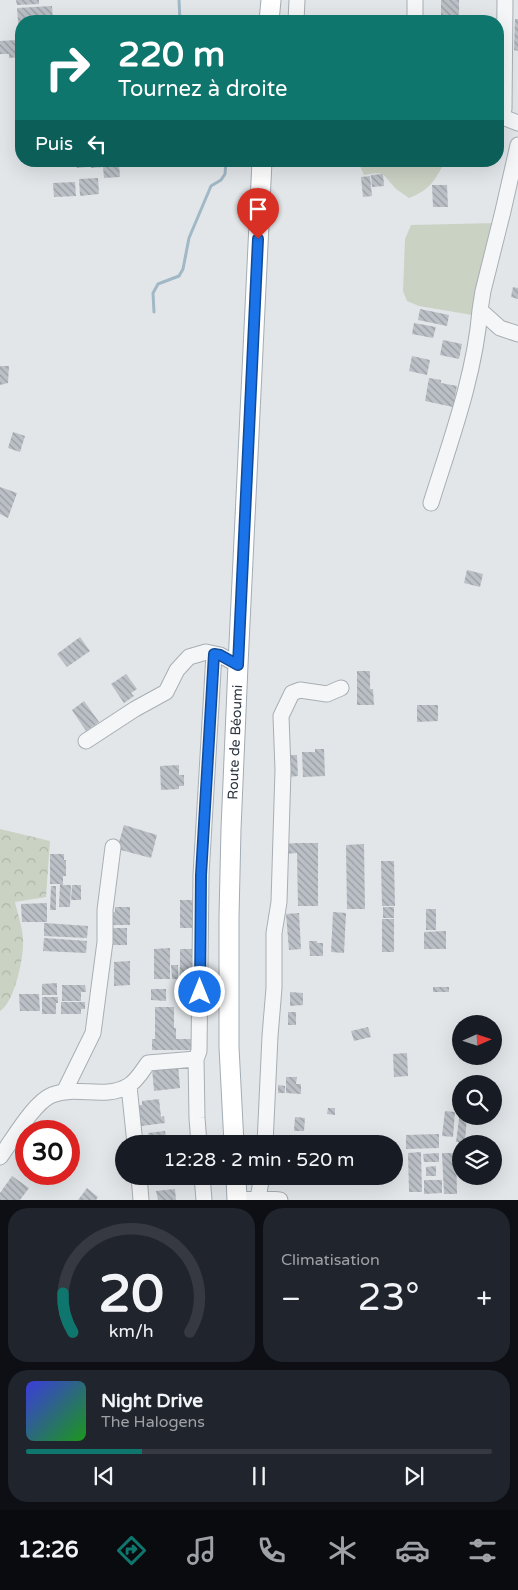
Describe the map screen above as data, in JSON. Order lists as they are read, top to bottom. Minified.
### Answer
{"streets":{"main road":["Route de Béoumi"]},"north":"right","page":{"turn":["220 m","Tournez à droite"],"then":"Puis","limit":"30","trip":"12:28 · 2 min · 520 m","tile":"Climatisation","heat":["−","23°","+"],"song":["Night Drive","The Halogens"],"tabs":"12:26","gauge":["20","km/h"]}}
